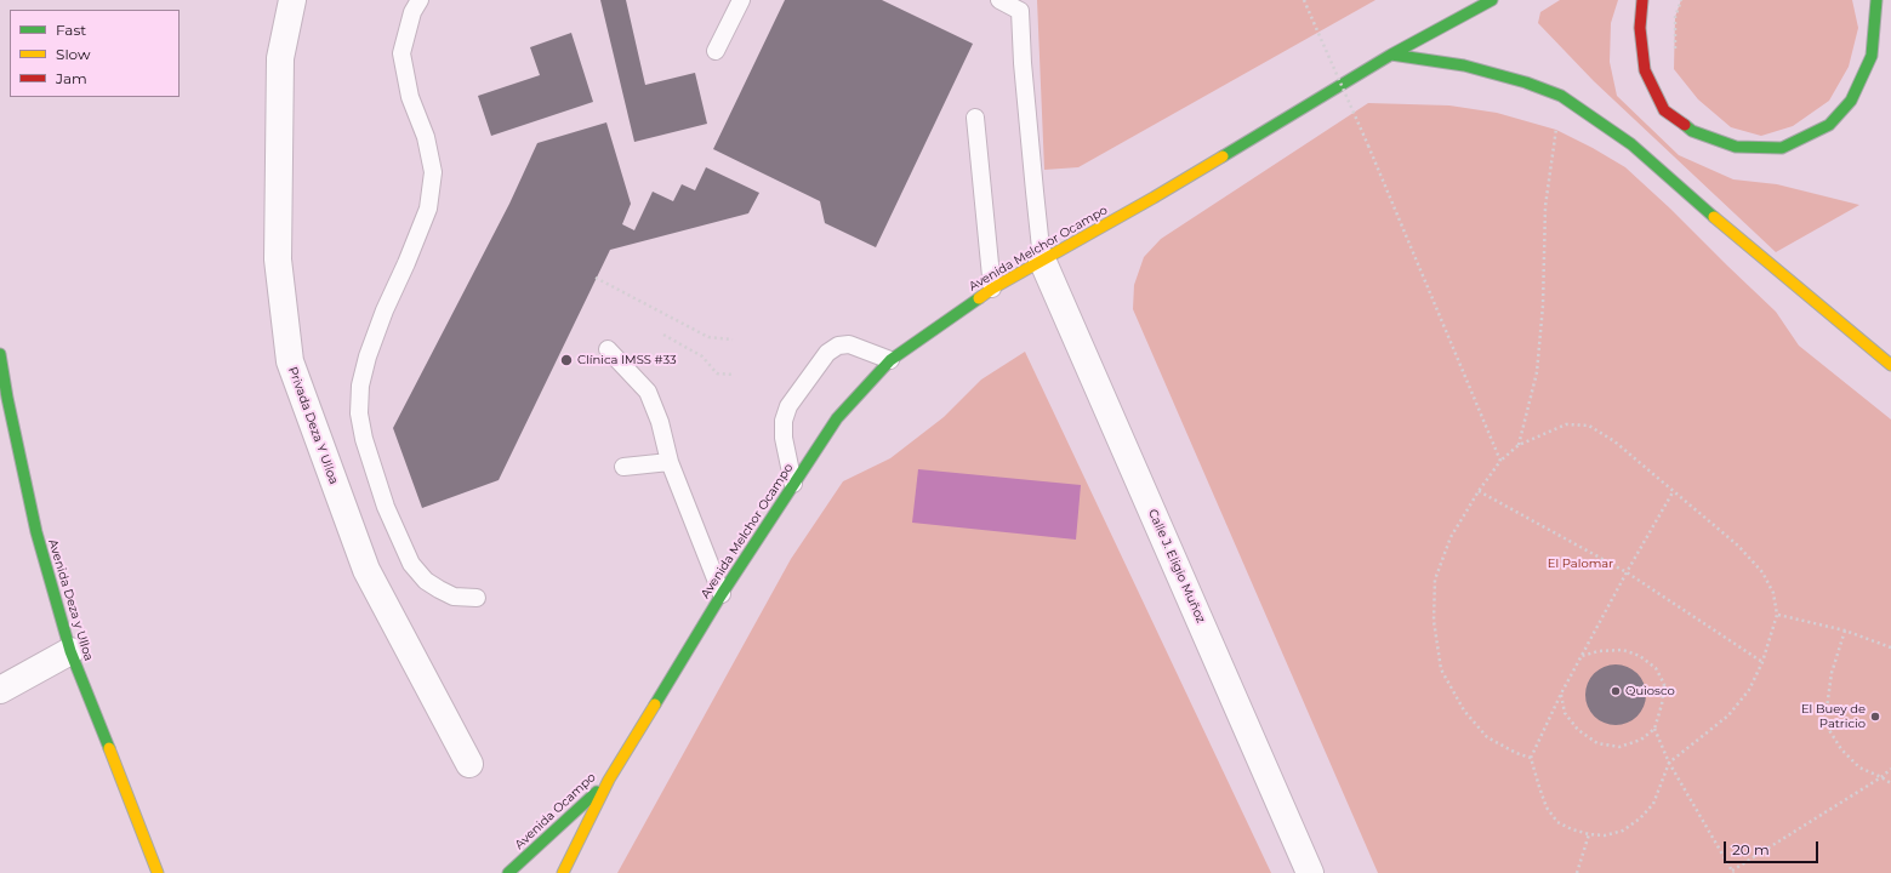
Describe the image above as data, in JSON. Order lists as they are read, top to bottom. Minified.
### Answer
{"streets":{"main road":["Avenida Melchor Ocampo","Avenida Deza y Ulloa","Avenida Ocampo"],"street":["Privada Deza Y Ulloa","Calle J. Eligio Muñoz"]},"crossings":[["Avenida Melchor Ocampo","Calle J. Eligio Muñoz"],["Avenida Melchor Ocampo","Avenida Ocampo"]],"parks":["El Palomar"],"places":["Clínica IMSS #33","Quiosco","El Buey de Patricio"],"legend":["Fast","Slow","Jam"],"scale_bar":"20 m"}
